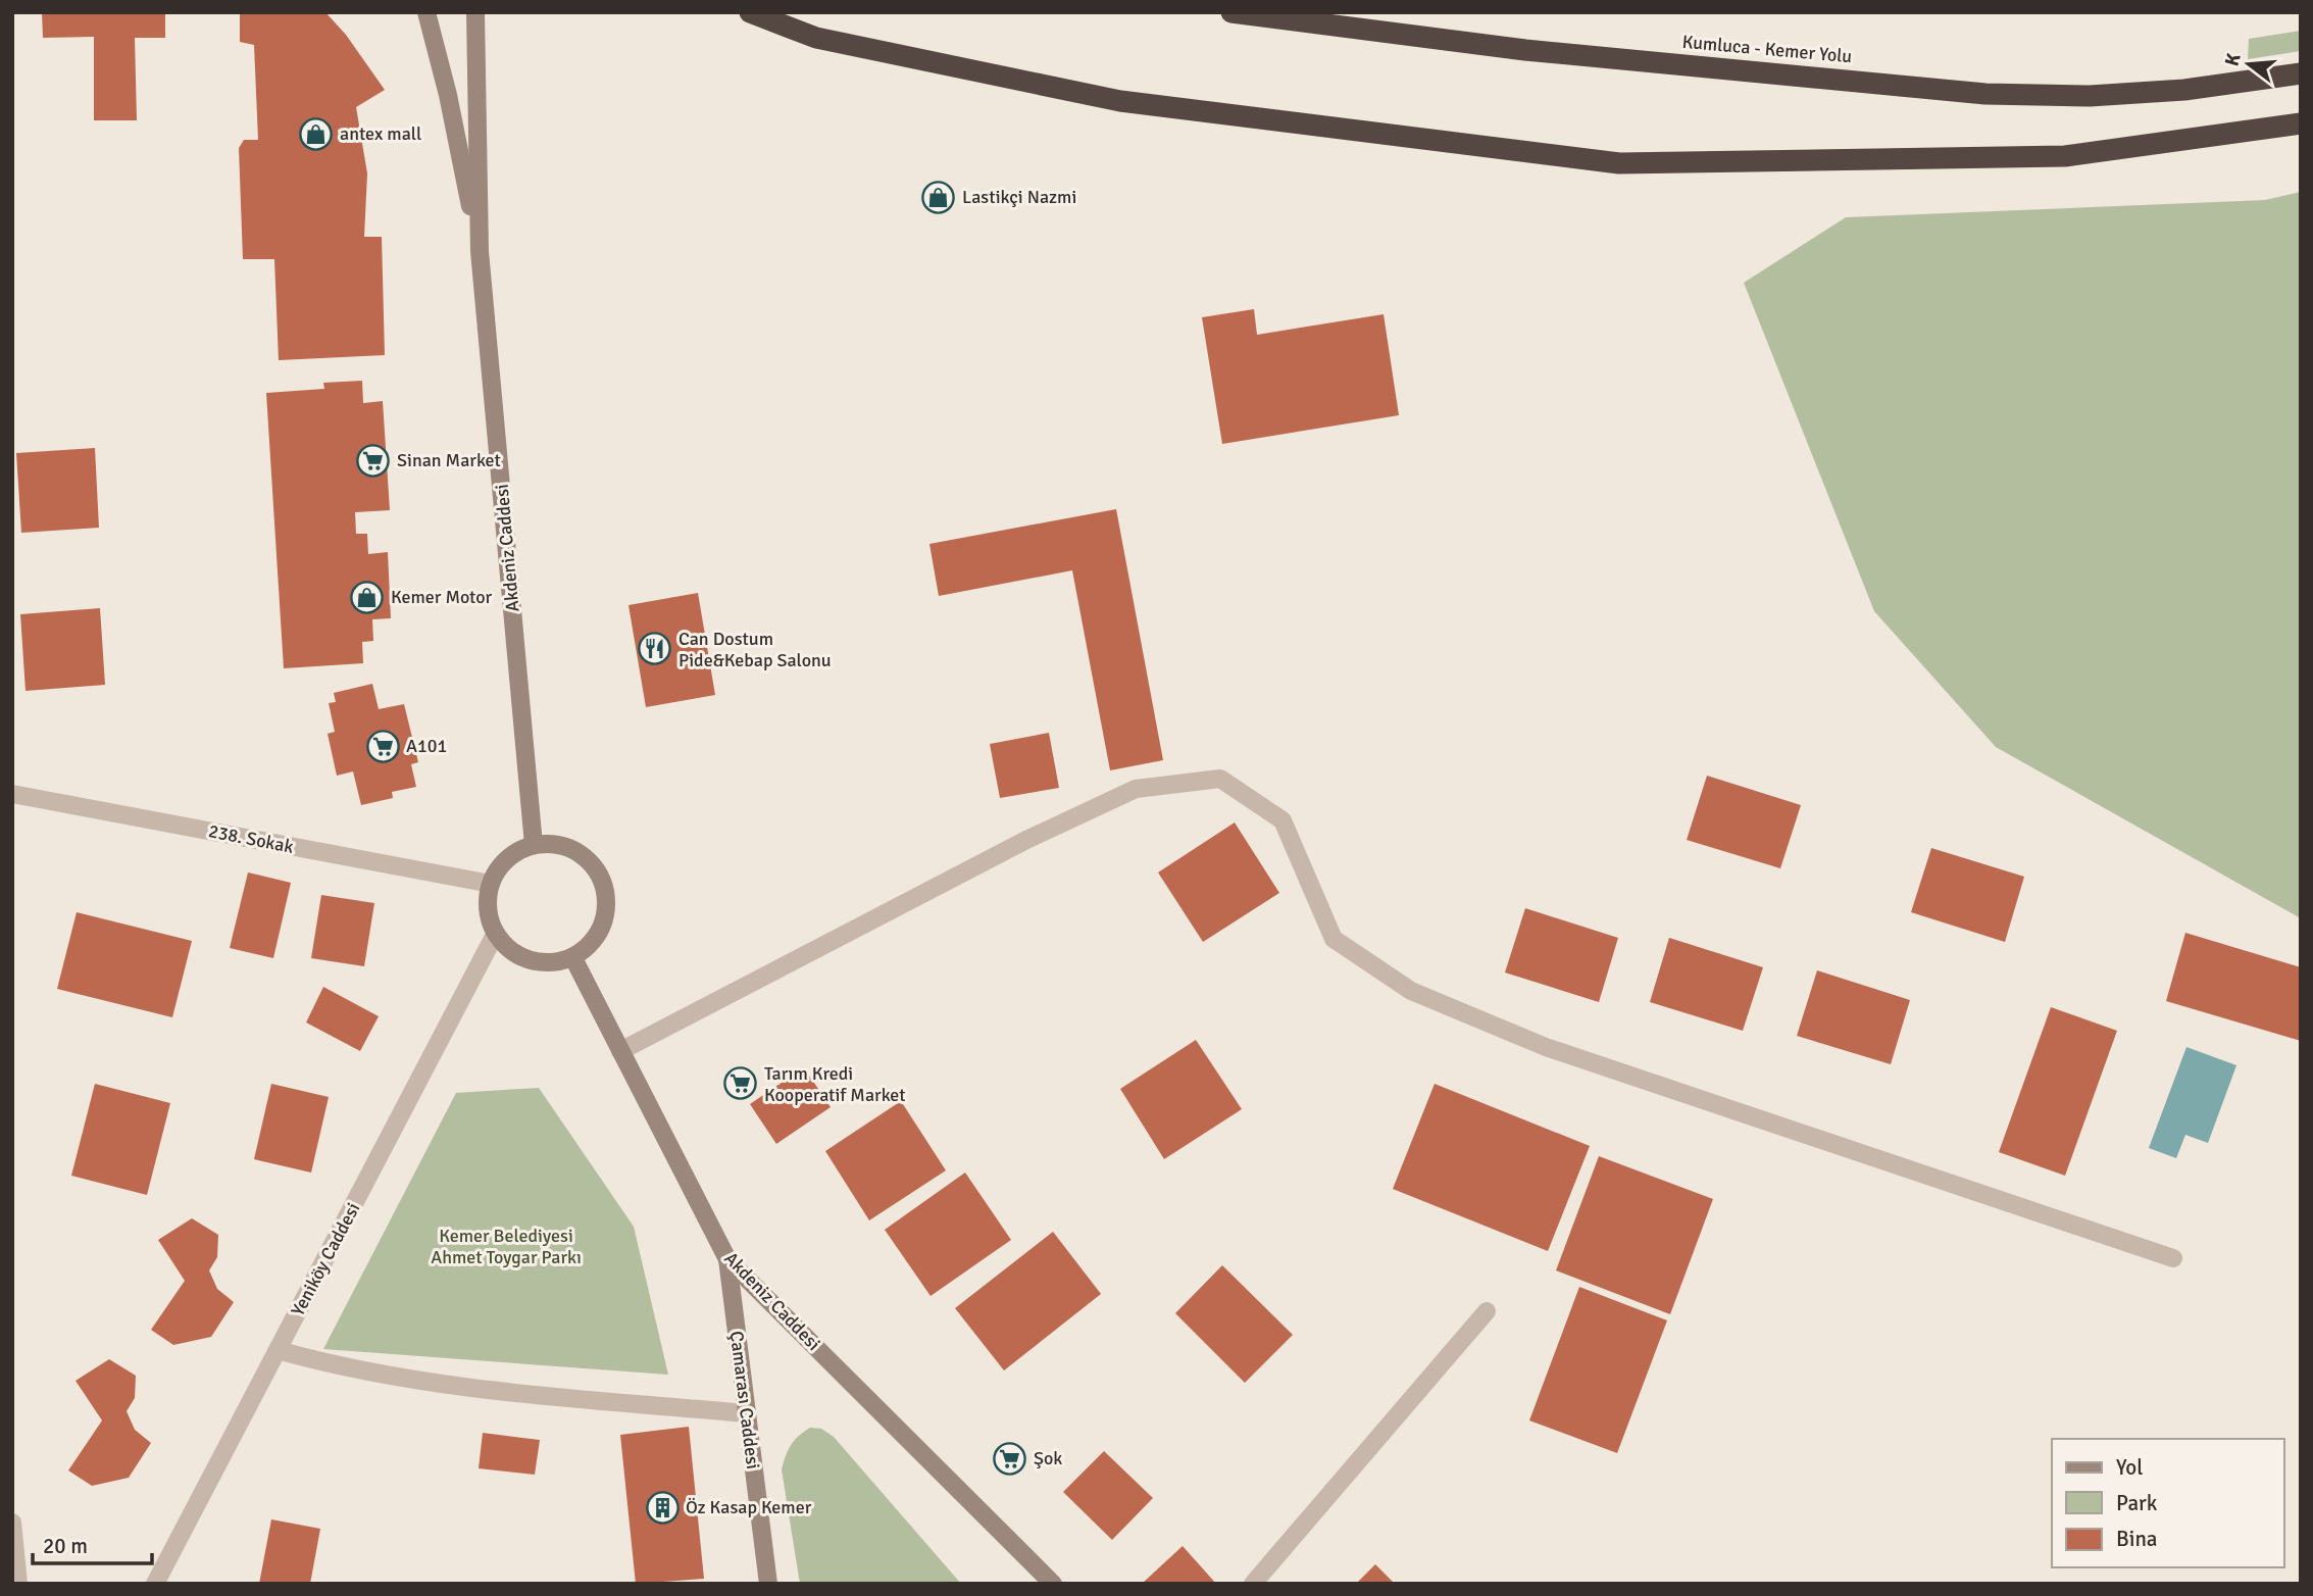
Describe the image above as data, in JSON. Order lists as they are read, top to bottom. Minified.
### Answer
{"streets":{"highway":["Kumluca - Kemer Yolu"],"street":["Akdeniz Caddesi","238. Sokak","Yeniköy Caddesi","Çamarası Caddesi"]},"crossings":[["Akdeniz Caddesi","238. Sokak"],["Akdeniz Caddesi","Yeniköy Caddesi"],["Akdeniz Caddesi","Çamarası Caddesi"],["238. Sokak","Yeniköy Caddesi"]],"parks":["Kemer Belediyesi Ahmet Toygar Parkı"],"places":{"shop":["antex mall","Lastikçi Nazmi","Kemer Motor"],"supermarket":["Sinan Market","A101","Tarım Kredi Kooperatif Market","Şok"],"restaurant":["Can Dostum Pide&Kebap Salonu"],"building":["Öz Kasap Kemer"]},"legend":["Yol","Park","Bina"],"scale_bar":"20 m","north":"left"}
